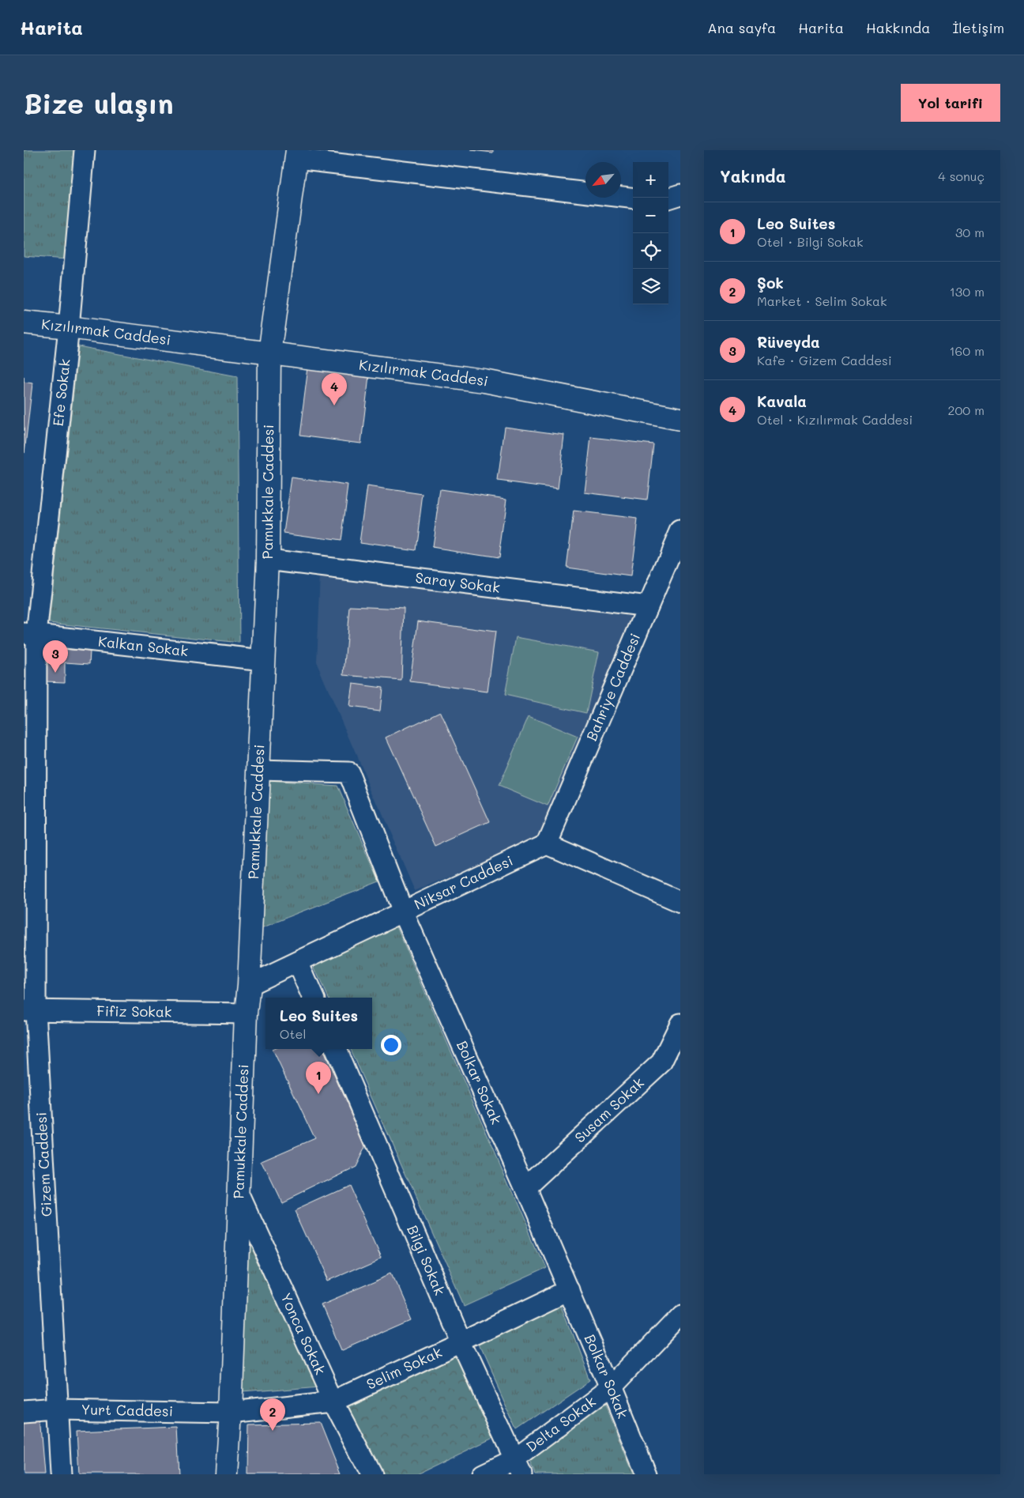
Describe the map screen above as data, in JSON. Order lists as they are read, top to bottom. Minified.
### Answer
{"streets":{"street":["Kızılırmak Caddesi","Efe Sokak","Pamukkale Caddesi","Saray Sokak","Kalkan Sokak","Bahriye Caddesi","Niksar Caddesi","Fifiz Sokak","Bolkar Sokak","Susam Sokak","Gizem Caddesi","Bilgi Sokak","Yonca Sokak","Selim Sokak","Yurt Caddesi","Delta Sokak"]},"crossings":[["Kızılırmak Caddesi","Efe Sokak"],["Kızılırmak Caddesi","Pamukkale Caddesi"],["Efe Sokak","Kalkan Sokak"],["Efe Sokak","Gizem Caddesi"],["Pamukkale Caddesi","Saray Sokak"],["Pamukkale Caddesi","Kalkan Sokak"],["Pamukkale Caddesi","Niksar Caddesi"],["Pamukkale Caddesi","Fifiz Sokak"],["Pamukkale Caddesi","Bolkar Sokak"],["Pamukkale Caddesi","Yonca Sokak"],["Pamukkale Caddesi","Selim Sokak"],["Pamukkale Caddesi","Yurt Caddesi"],["Saray Sokak","Bahriye Caddesi"],["Kalkan Sokak","Gizem Caddesi"],["Bahriye Caddesi","Niksar Caddesi"],["Niksar Caddesi","Bolkar Sokak"],["Fifiz Sokak","Gizem Caddesi"],["Bolkar Sokak","Susam Sokak"],["Bolkar Sokak","Selim Sokak"],["Bolkar Sokak","Delta Sokak"],["Gizem Caddesi","Yurt Caddesi"],["Bilgi Sokak","Selim Sokak"],["Bilgi Sokak","Delta Sokak"],["Yonca Sokak","Selim Sokak"],["Selim Sokak","Yurt Caddesi"]],"north":"bottom left","page":{"header":"Harita","nav":["Ana sayfa","Harita","Hakkında","İletişim"],"buttons":"Yol tarifi","title":"Bize ulaşın","heading":["Yakında","4 sonuç"],"map_buttons":["+","−"],"list":[{"mark":"1","name":"Leo Suites","note":"Otel · Bilgi Sokak","value":"30 m"},{"mark":"2","name":"Şok","note":"Market · Selim Sokak","value":"130 m"},{"mark":"3","name":"Rüveyda","note":"Kafe · Gizem Caddesi","value":"160 m"},{"mark":"4","name":"Kavala","note":"Otel · Kızılırmak Caddesi","value":"200 m"}],"pins":["4","3","1","2"],"popup":["Leo Suites","Otel"]}}
